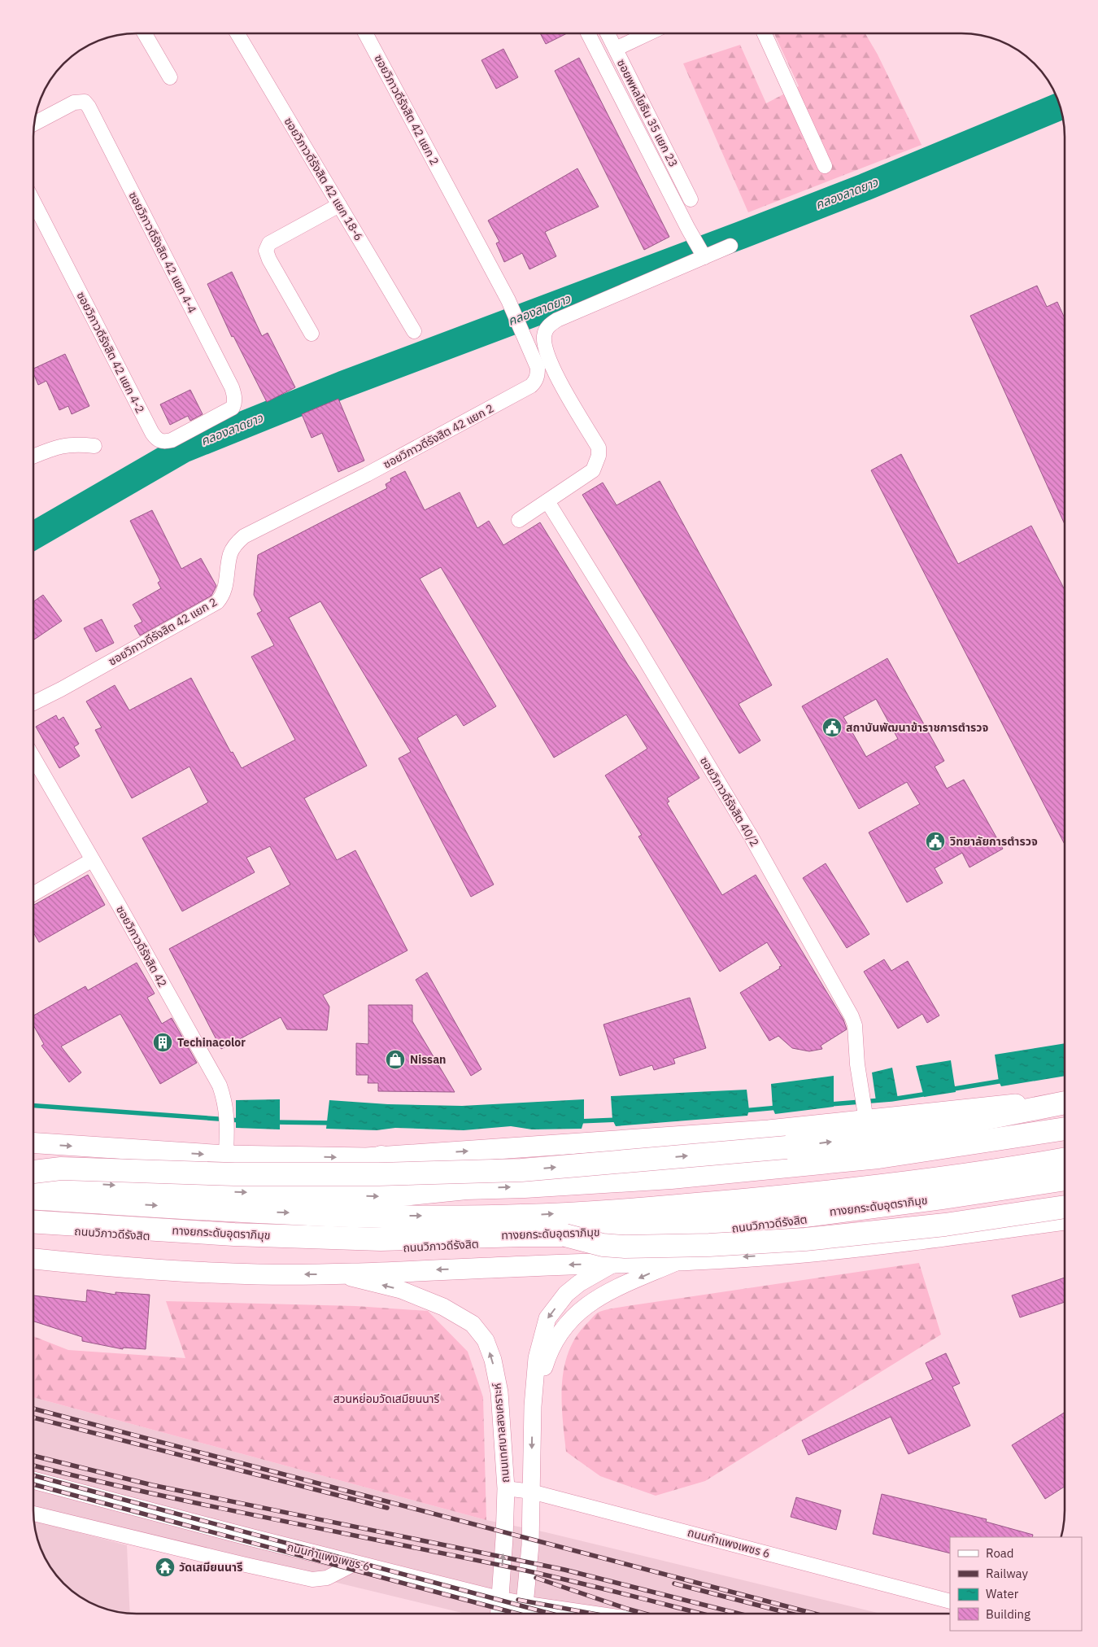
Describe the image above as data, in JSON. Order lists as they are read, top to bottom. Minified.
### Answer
{"streets":{"highway":["ทางยกระดับอุตราภิมุข","ถนนวิภาวดีรังสิต"],"street":["ซอยวิภาวดีรังสิต 42 แยก 2","ซอยพหลโยธิน 35 แยก 23","ซอยวิภาวดีรังสิต 42 แยก 18-6","ซอยวิภาวดีรังสิต 42 แยก 4-4","ซอยวิภาวดีรังสิต 42 แยก 4-2","ซอยวิภาวดีรังสิต 40/2","ซอยวิภาวดีรังสิต 42","ถนนเทศบาลสงเคราะห์","ถนนกำแพงเพชร 6"]},"crossings":[["ซอยวิภาวดีรังสิต 42 แยก 4-4","ซอยวิภาวดีรังสิต 42 แยก 4-2"],["ถนนวิภาวดีรังสิต","ถนนเทศบาลสงเคราะห์"],["ถนนเทศบาลสงเคราะห์","ถนนกำแพงเพชร 6"]],"one_way":["ถนนเทศบาลสงเคราะห์"],"water":["คลองลาดยาว"],"parks":["สวนหย่อมวัดเสมียนนารี"],"places":{"public building":["สถาบันพัฒนาข้าราชการตำรวจ","วิทยาลัยการตำรวจ"],"building":["Techinacolor"],"shop":["Nissan"],"temple":["วัดเสมียนนารี"]},"legend":["Road","Railway","Water","Building"]}
